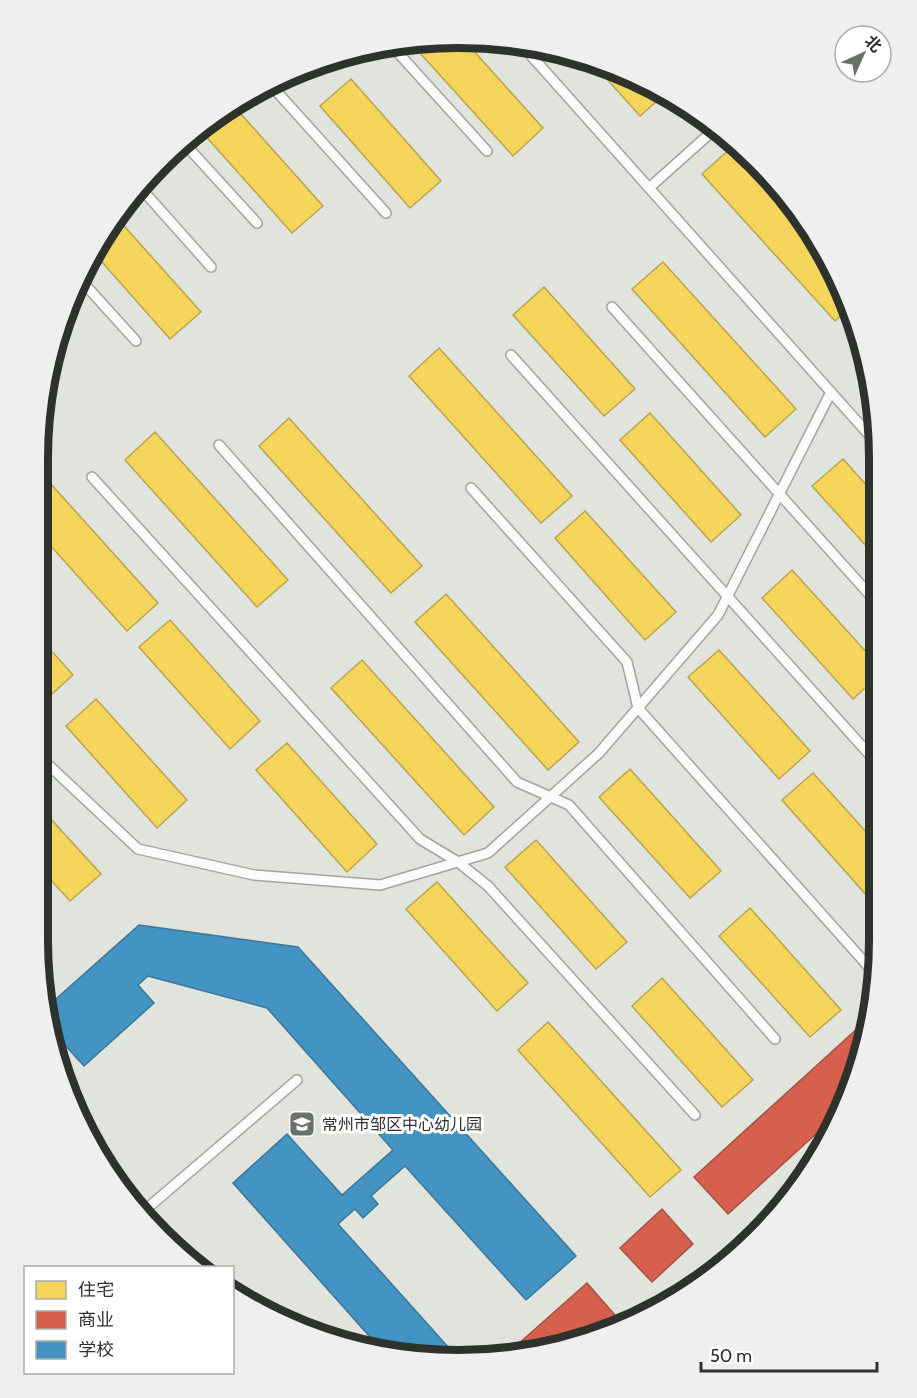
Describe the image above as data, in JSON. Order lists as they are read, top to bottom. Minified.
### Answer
{"places":{"school or university":["常州市邹区中心幼儿园"]},"legend":["住宅","商业","学校"],"scale_bar":"50 m","north":"top right"}
